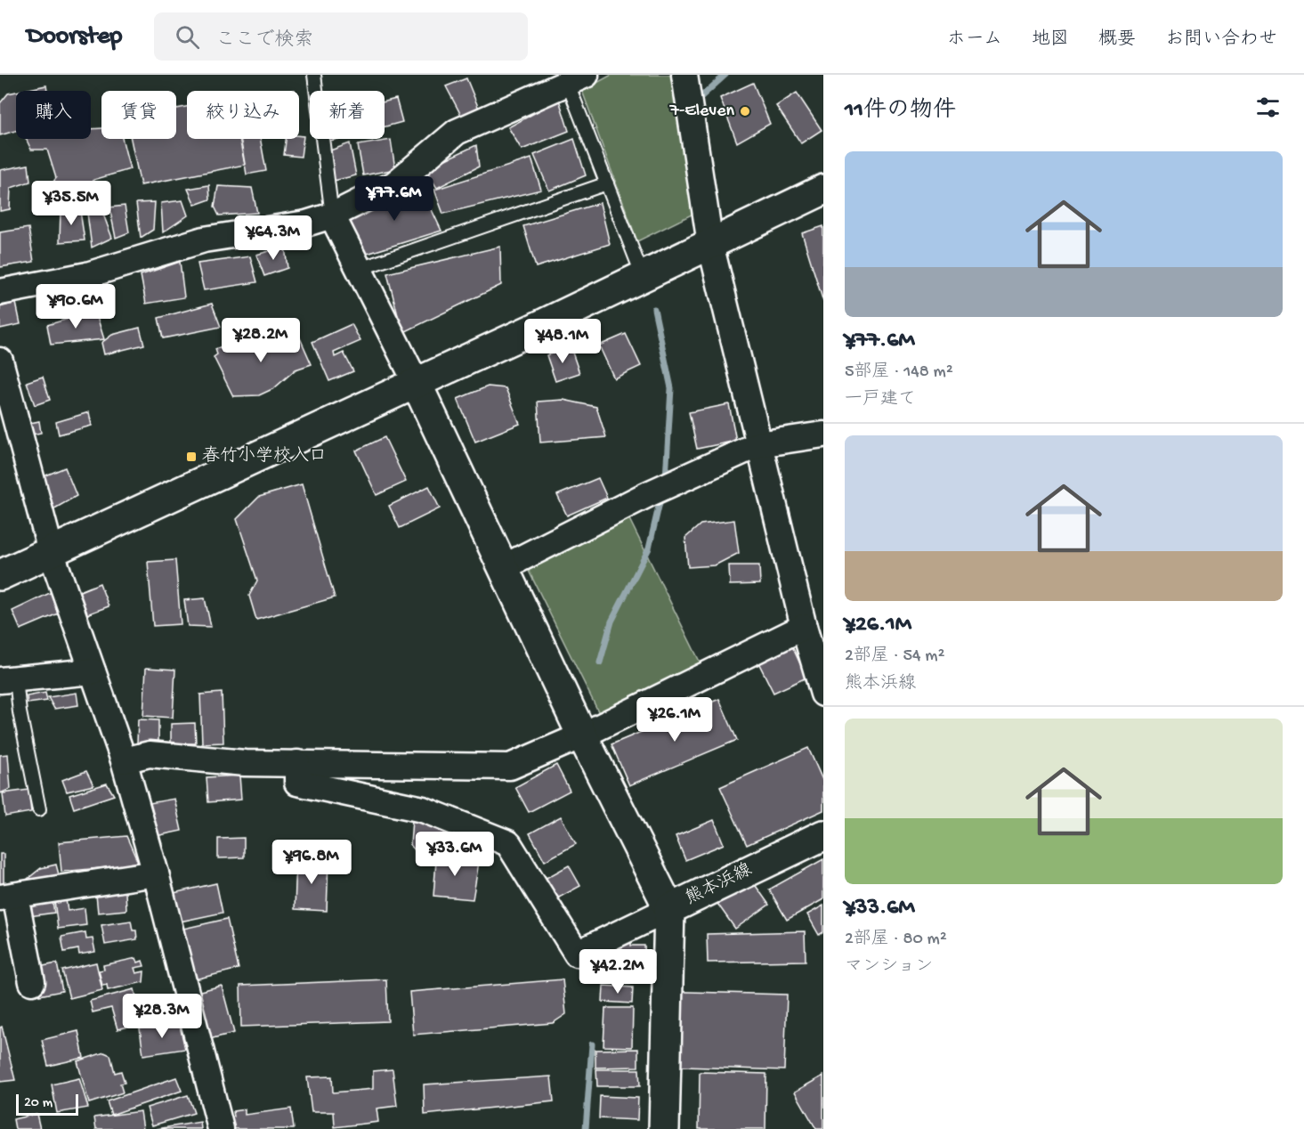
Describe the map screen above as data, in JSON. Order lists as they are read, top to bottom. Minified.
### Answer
{"streets":{"street":["熊本浜線"]},"places":{"other":["7-Eleven"],"transit":["春竹小学校入口"]},"scale_bar":"20 m","page":{"header":"Doorstep","search":"ここで検索","nav":["ホーム","地図","概要","お問い合わせ"],"heading":"11件の物件","chip":["購入","賃貸","絞り込み","新着"],"list":[{"name":"¥77.6M","note":"5部屋 · 148 m² · 一戸建て"},{"name":"¥26.1M","note":"2部屋 · 54 m² · 熊本浜線"},{"name":"¥33.6M","note":"2部屋 · 80 m² · マンション"}],"price":["¥77.6M","¥35.5M","¥64.3M","¥90.6M","¥28.2M","¥48.1M","¥26.1M","¥33.6M","¥96.8M","¥42.2M","¥28.3M"],"scale":"20 m"}}
